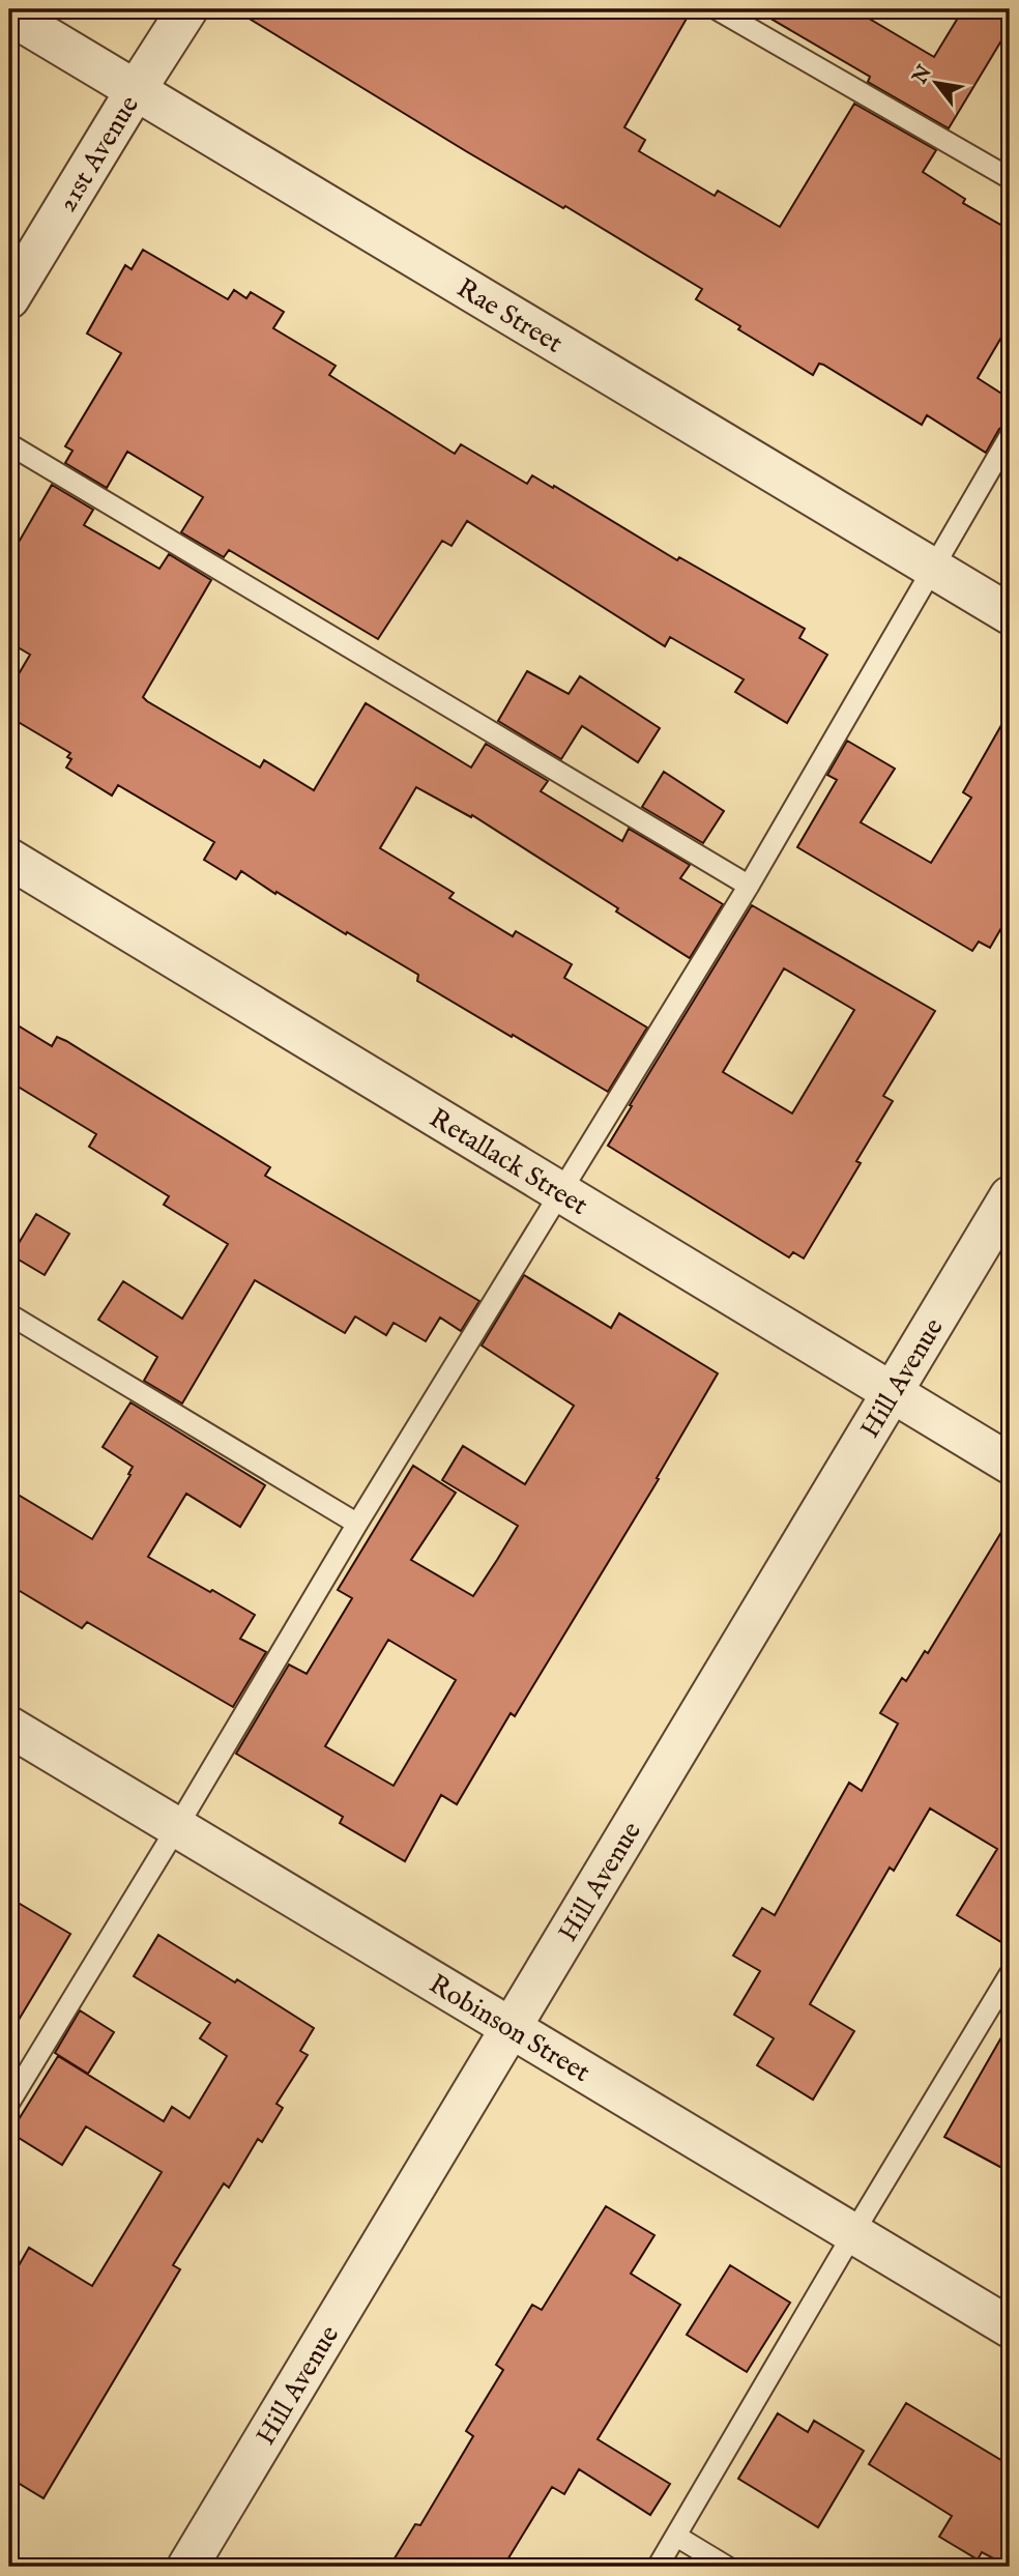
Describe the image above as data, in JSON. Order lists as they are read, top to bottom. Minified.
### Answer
{"streets":{"street":["21st Avenue","Rae Street","Retallack Street","Hill Avenue","Robinson Street"]},"crossings":[["21st Avenue","Rae Street"],["Retallack Street","Hill Avenue"],["Hill Avenue","Robinson Street"]],"north":"top left"}
